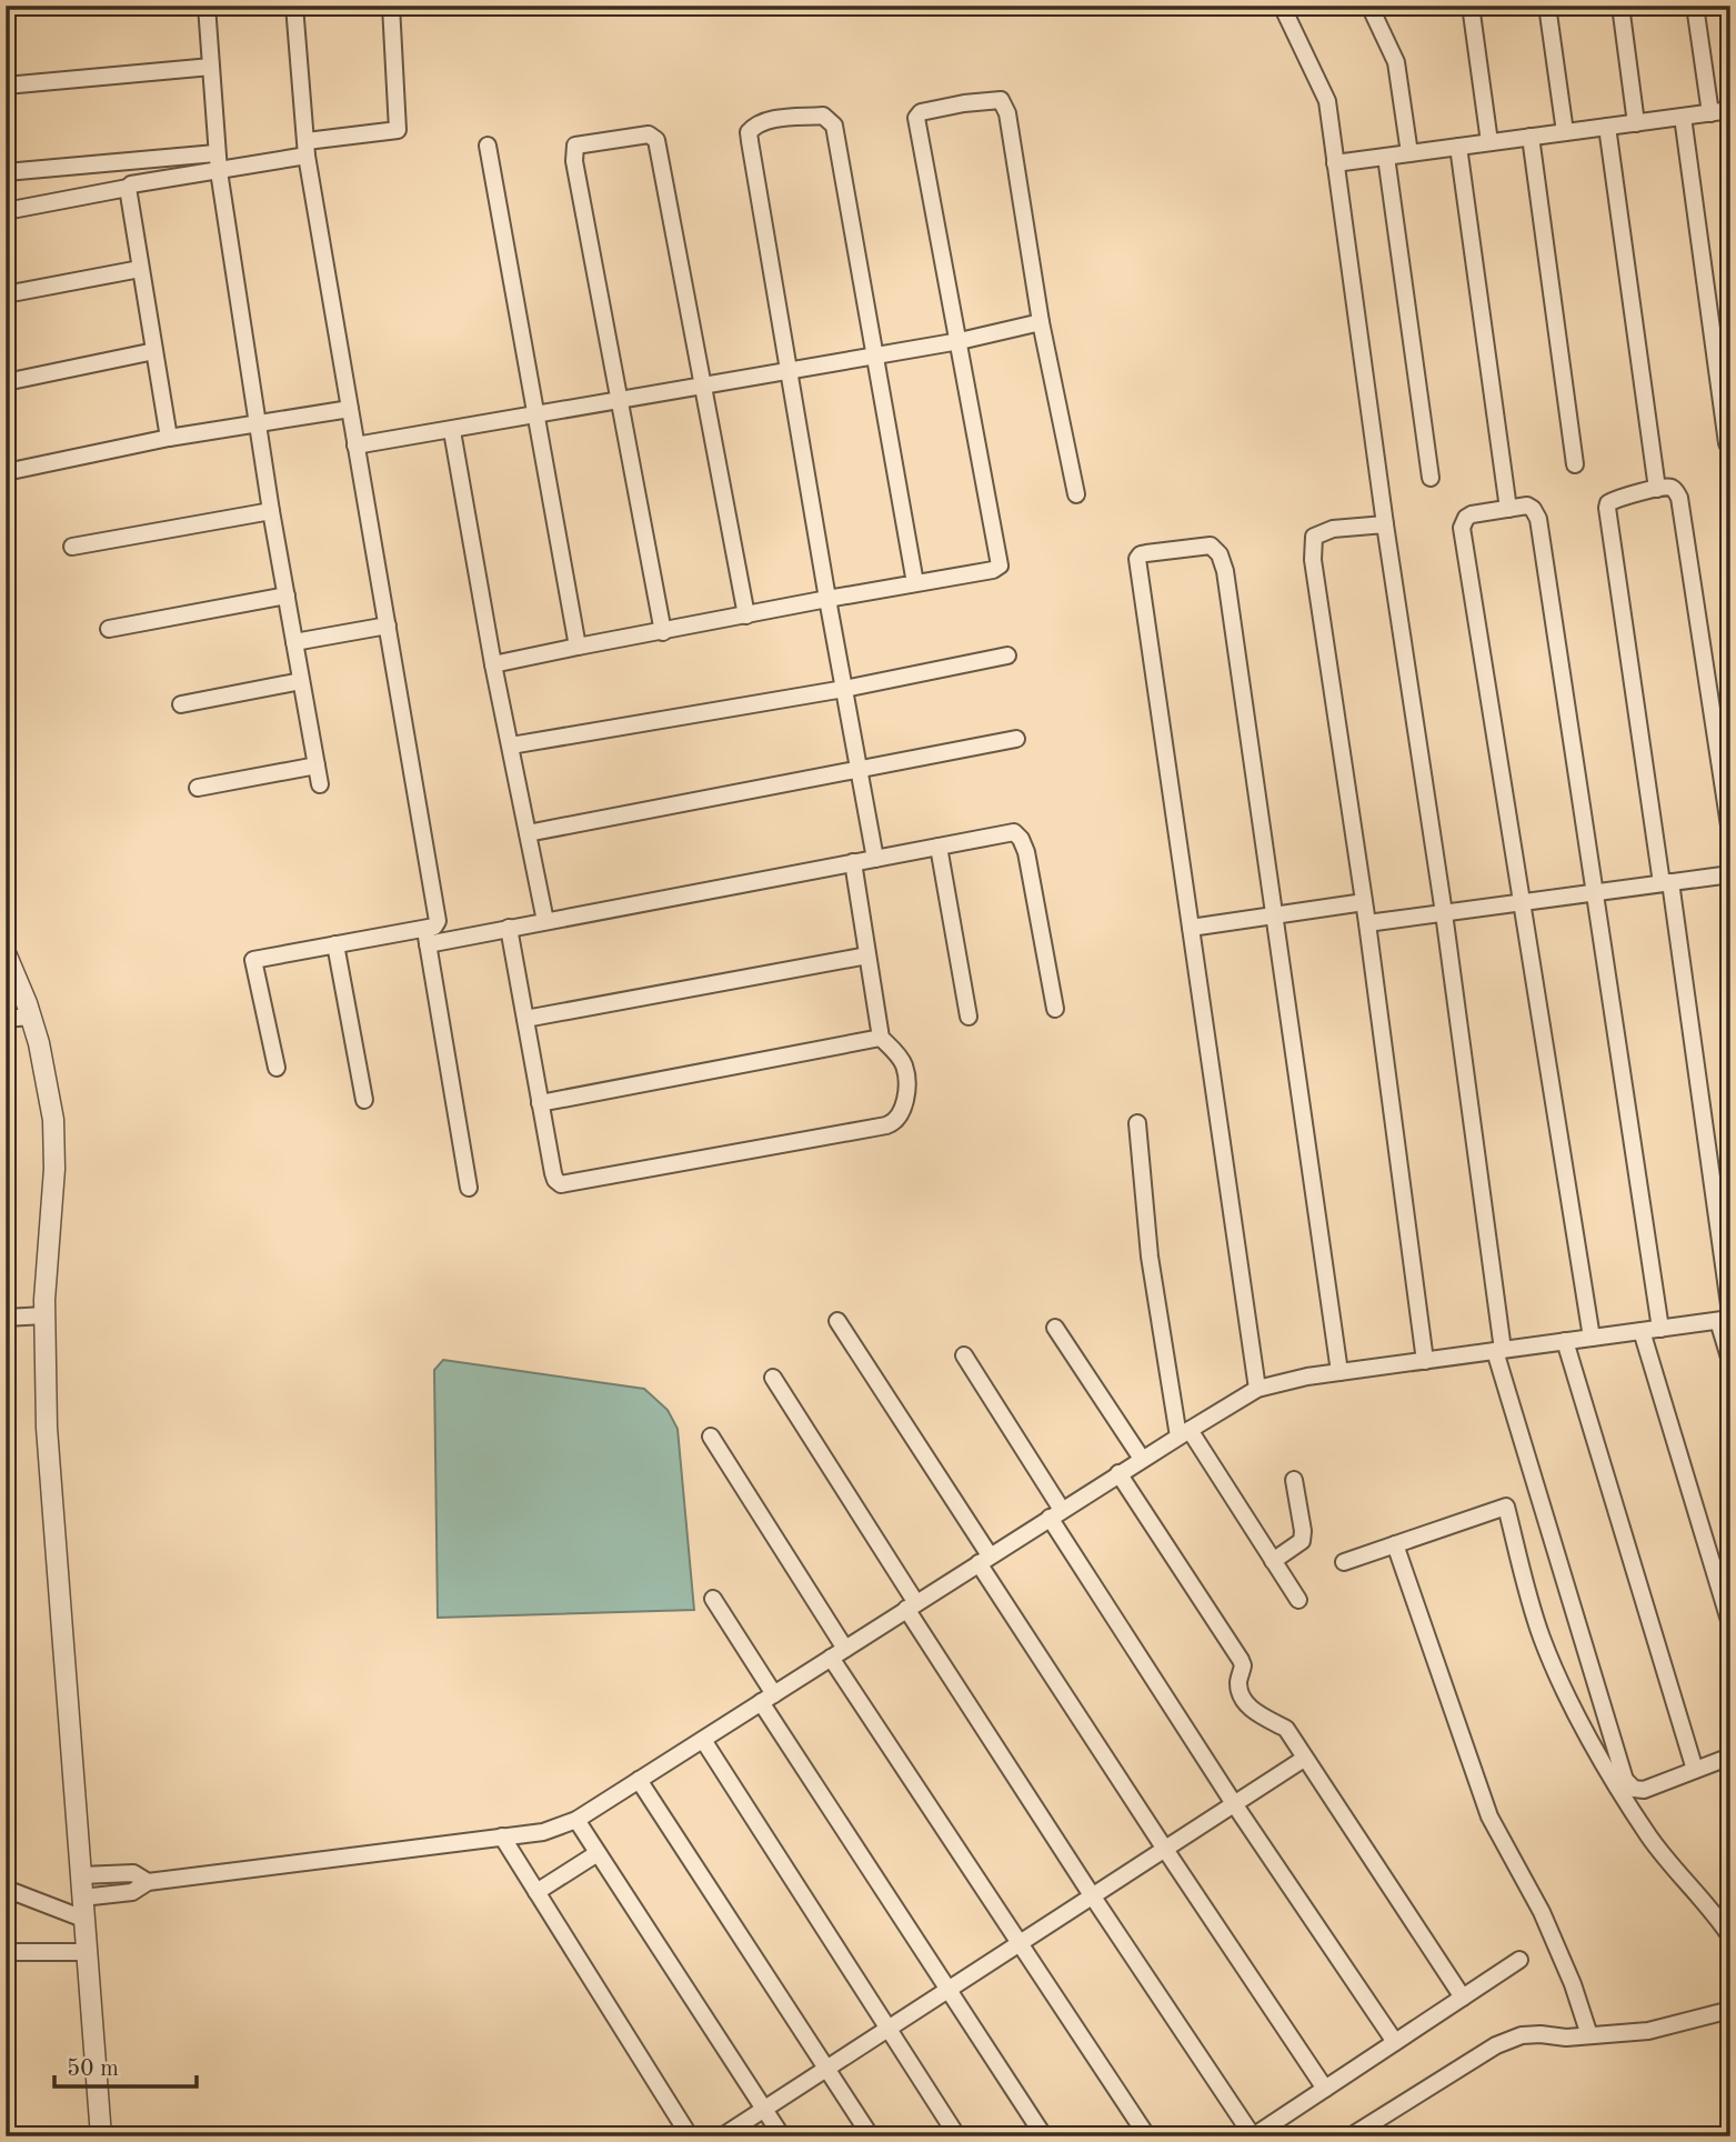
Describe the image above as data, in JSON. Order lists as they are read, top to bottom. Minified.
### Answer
{"scale_bar":"50 m"}
